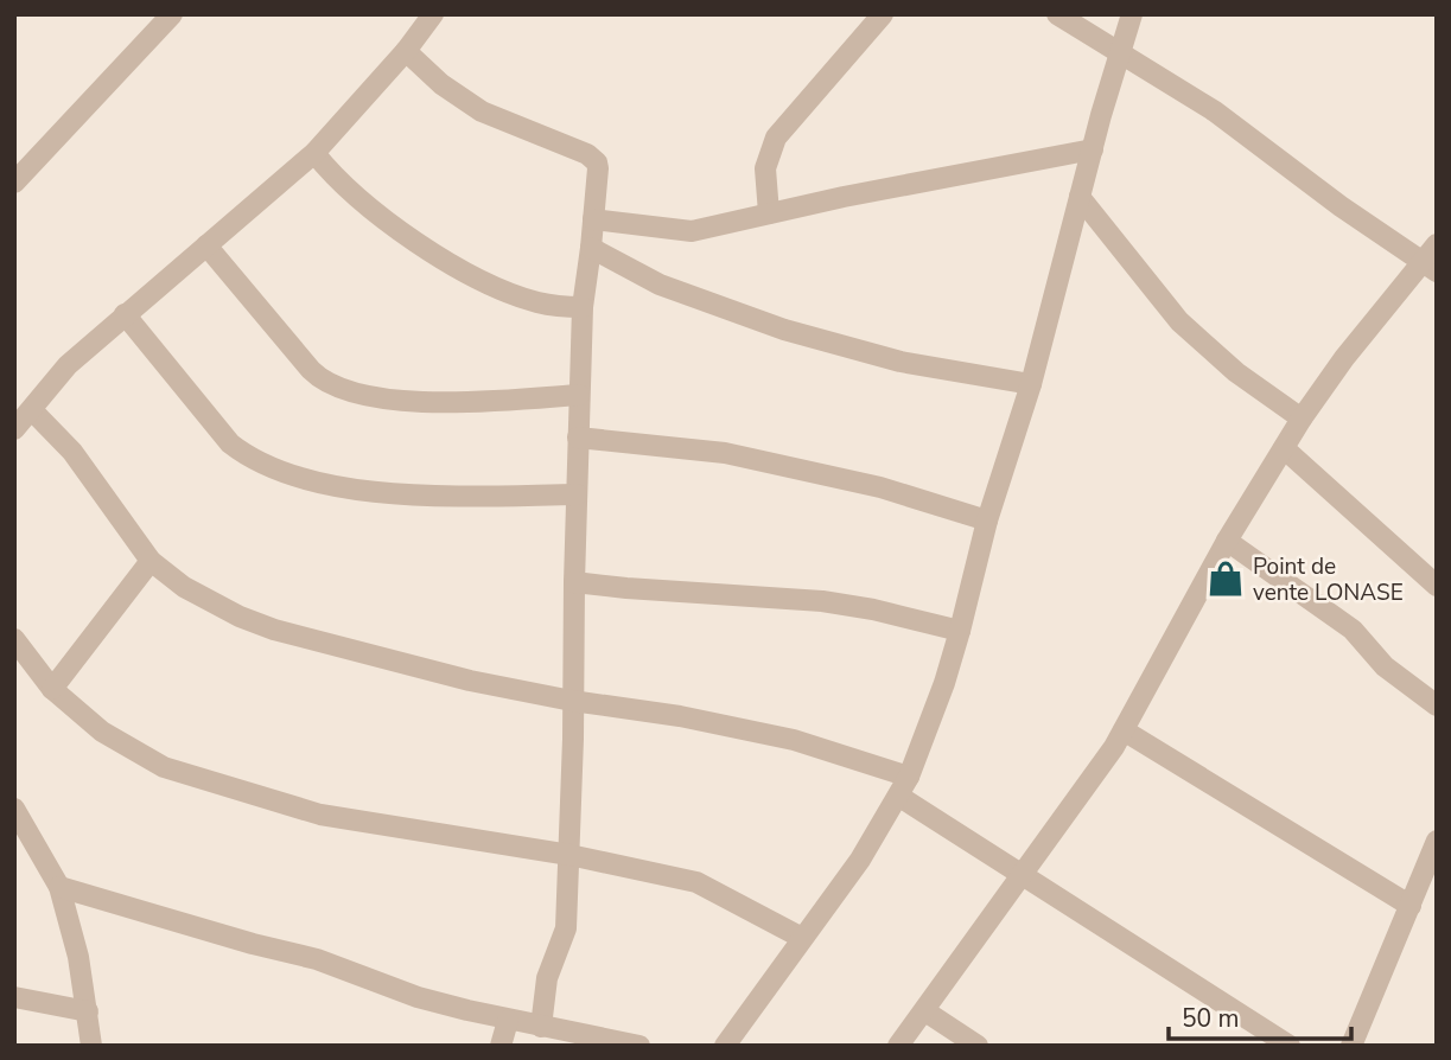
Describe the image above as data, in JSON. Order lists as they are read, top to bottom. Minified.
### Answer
{"places":{"shop":["Point de vente LONASE"]},"scale_bar":"50 m"}
